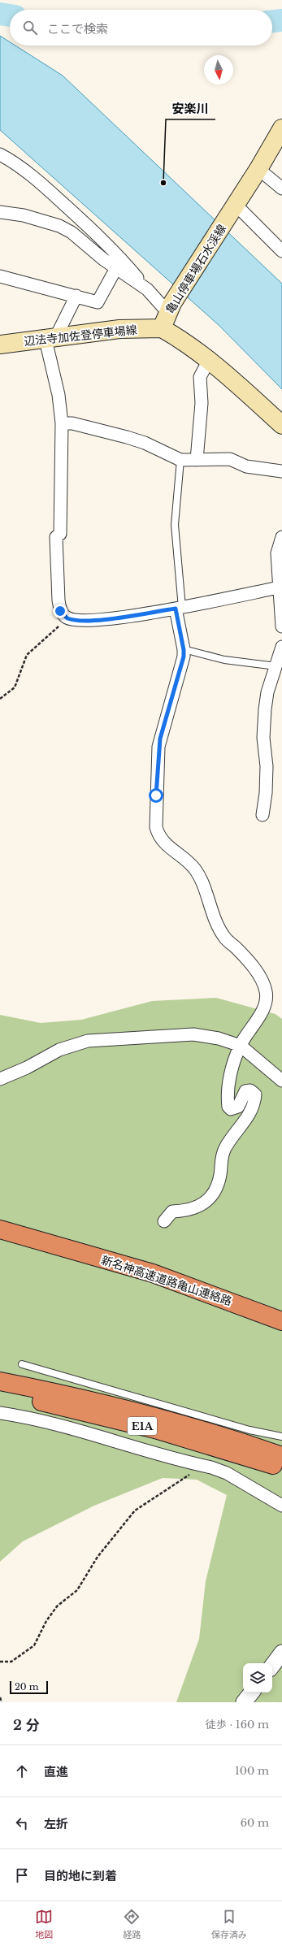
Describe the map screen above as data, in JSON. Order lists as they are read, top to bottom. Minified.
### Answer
{"streets":{"highway":["新名神高速道路亀山連絡路","E1A"],"main road":["亀山停車場石水渓線","辺法寺加佐登停車場線"]},"crossings":[["亀山停車場石水渓線","辺法寺加佐登停車場線"]],"places":["安楽川"],"scale_bar":"20 m","north":"bottom","page":{"search":"ここで検索","scale":"20 m","heading":["2 分","徒歩 · 160 m"],"list":[["直進","100 m"],["左折","60 m"],"目的地に到着"],"nav":["地図","経路","保存済み"]}}
